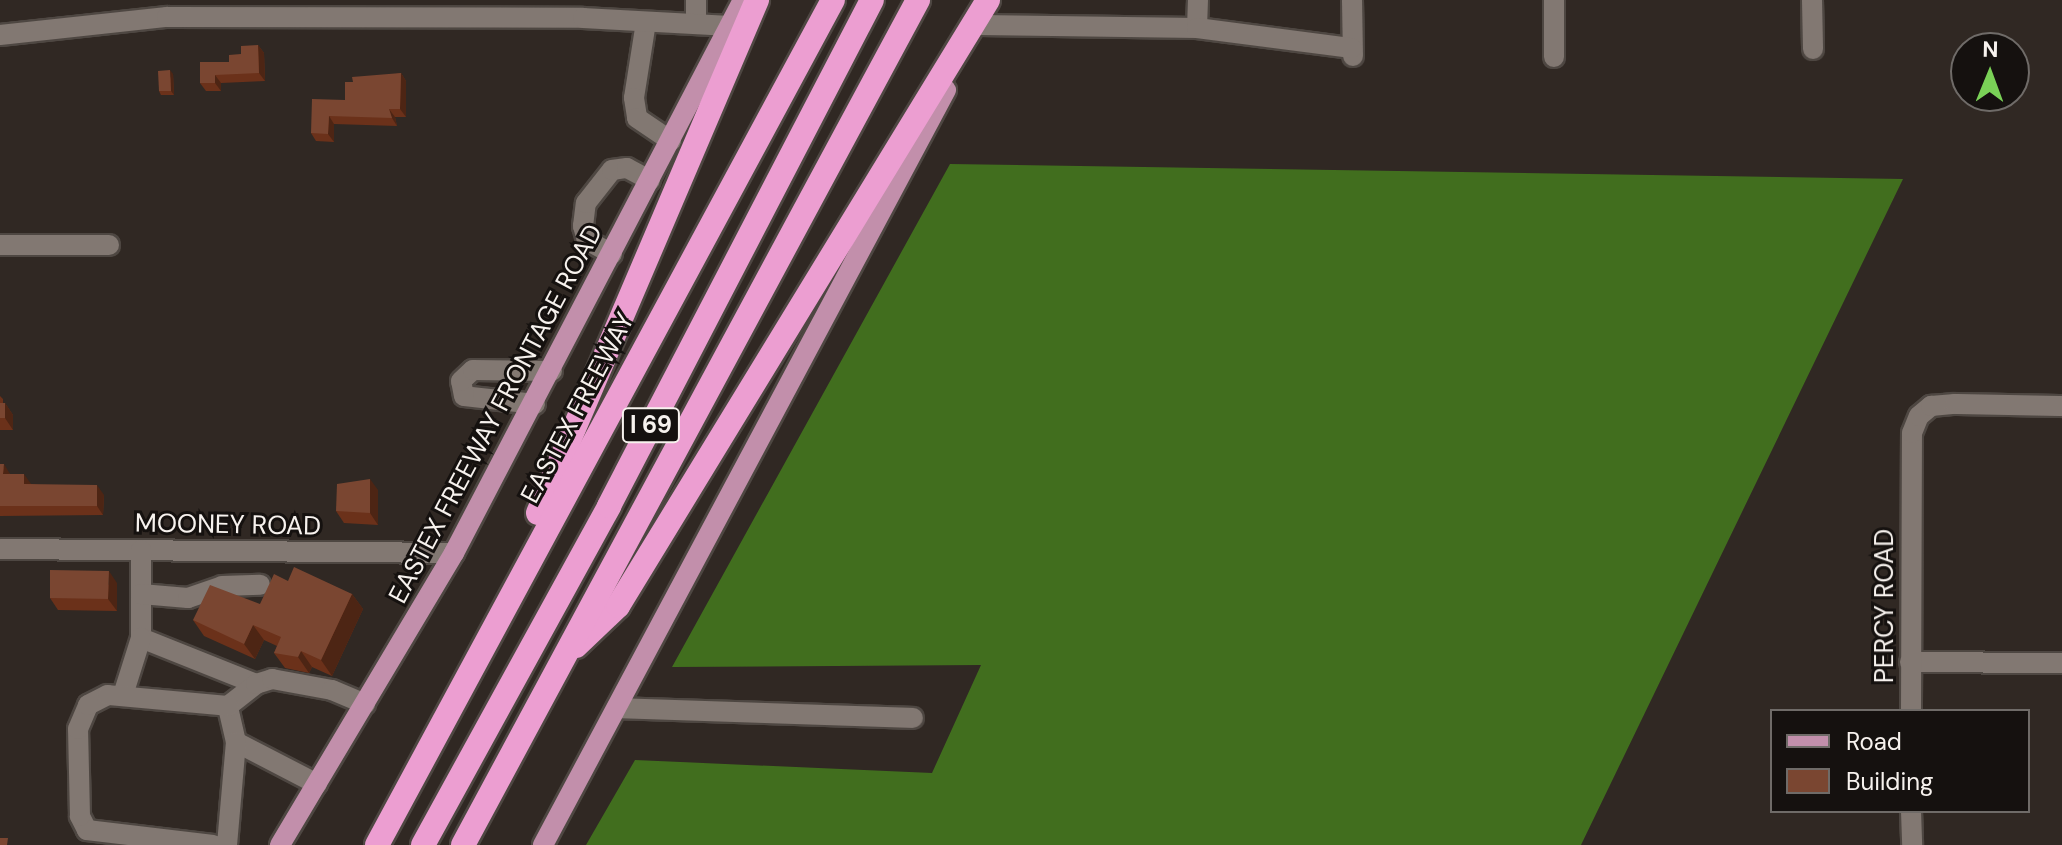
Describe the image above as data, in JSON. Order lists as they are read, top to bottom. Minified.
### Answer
{"streets":{"highway":["EASTEX FREEWAY","I 69"],"main road":["EASTEX FREEWAY FRONTAGE ROAD"],"street":["MOONEY ROAD","PERCY ROAD"]},"crossings":[["EASTEX FREEWAY FRONTAGE ROAD","MOONEY ROAD"]],"legend":["Road","Building"],"north":"top"}
